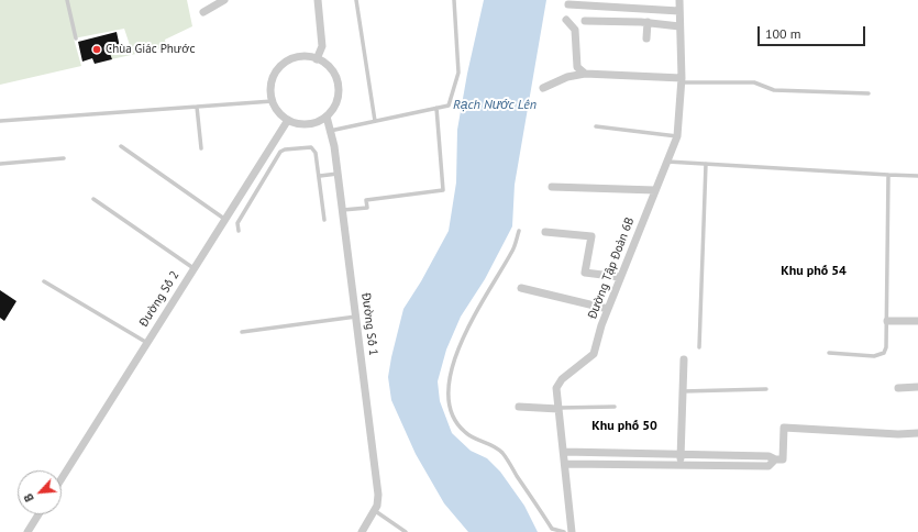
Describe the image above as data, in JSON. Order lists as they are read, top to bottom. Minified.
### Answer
{"streets":{"street":["Đường Tập Đoàn 6B","Đường Số 2","Đường Số 1"]},"crossings":[["Đường Số 2","Đường Số 1"]],"districts":["Khu phố 54","Khu phố 50"],"water":["Rạch Nước Lên"],"places":["Chùa Giác Phước"],"scale_bar":"100 m","north":"bottom left"}
